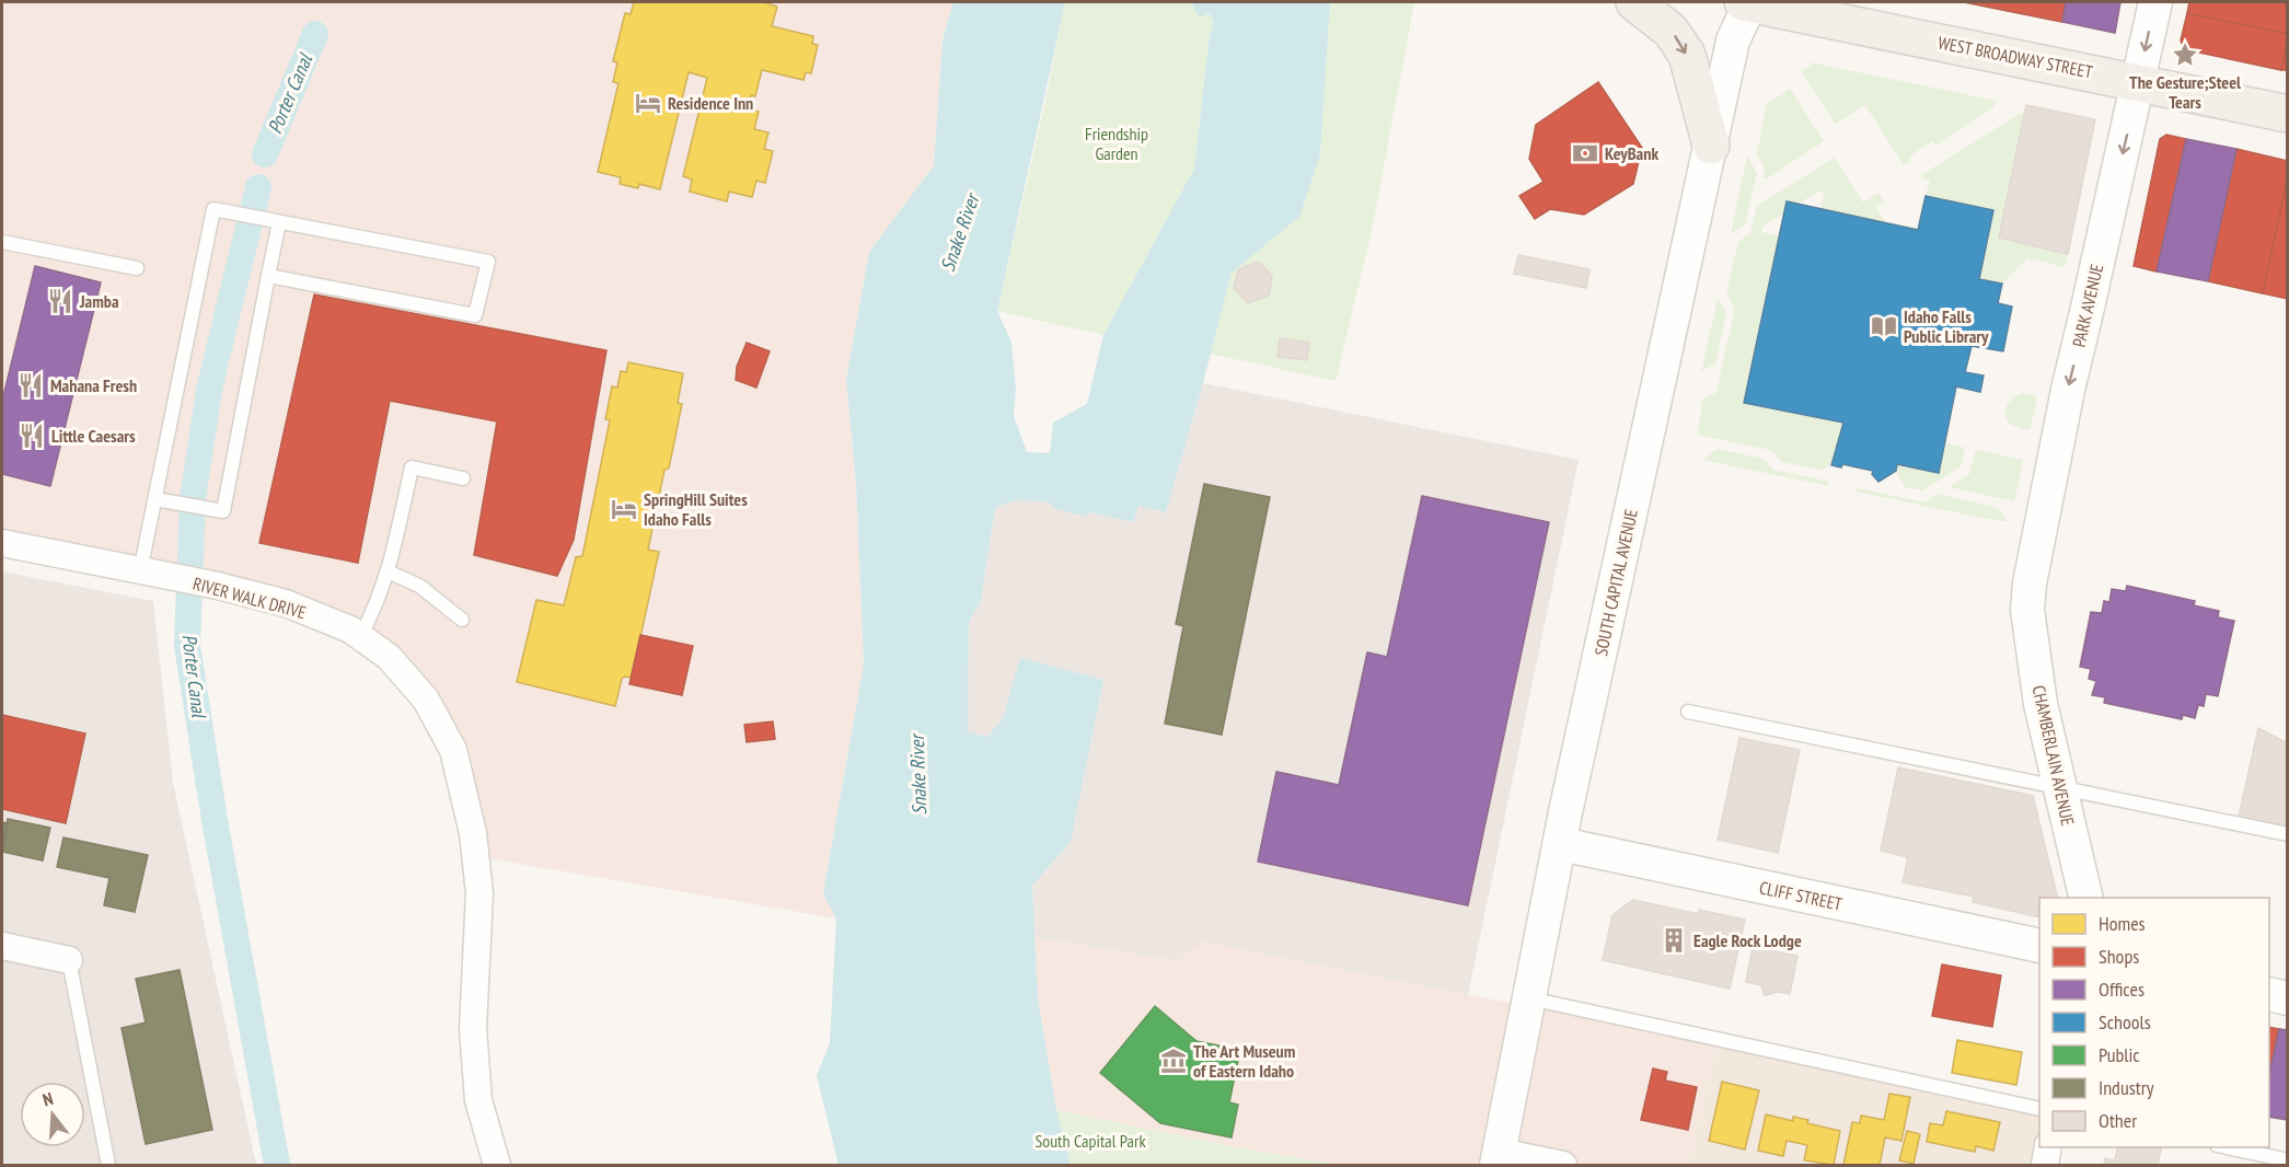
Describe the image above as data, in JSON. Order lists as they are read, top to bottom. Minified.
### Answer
{"streets":{"main road":["WEST BROADWAY STREET"],"street":["PARK AVENUE","SOUTH CAPITAL AVENUE","RIVER WALK DRIVE","CHAMBERLAIN AVENUE","CLIFF STREET"]},"crossings":[["WEST BROADWAY STREET","PARK AVENUE"],["WEST BROADWAY STREET","SOUTH CAPITAL AVENUE"],["PARK AVENUE","CHAMBERLAIN AVENUE"],["SOUTH CAPITAL AVENUE","CLIFF STREET"]],"one_way":["PARK AVENUE"],"water":["Porter Canal","Snake River"],"parks":["Friendship Garden","South Capital Park"],"places":{"place":["The Gesture;Steel Tears"],"hotel":["Residence Inn","SpringHill Suites Idaho Falls"],"bank":["KeyBank"],"restaurant":["Jamba","Mahana Fresh","Little Caesars"],"library":["Idaho Falls Public Library"],"building":["Eagle Rock Lodge"],"museum":["The Art Museum of Eastern Idaho"]},"legend":["Homes","Shops","Offices","Schools","Public","Industry","Other"],"north":"top"}
